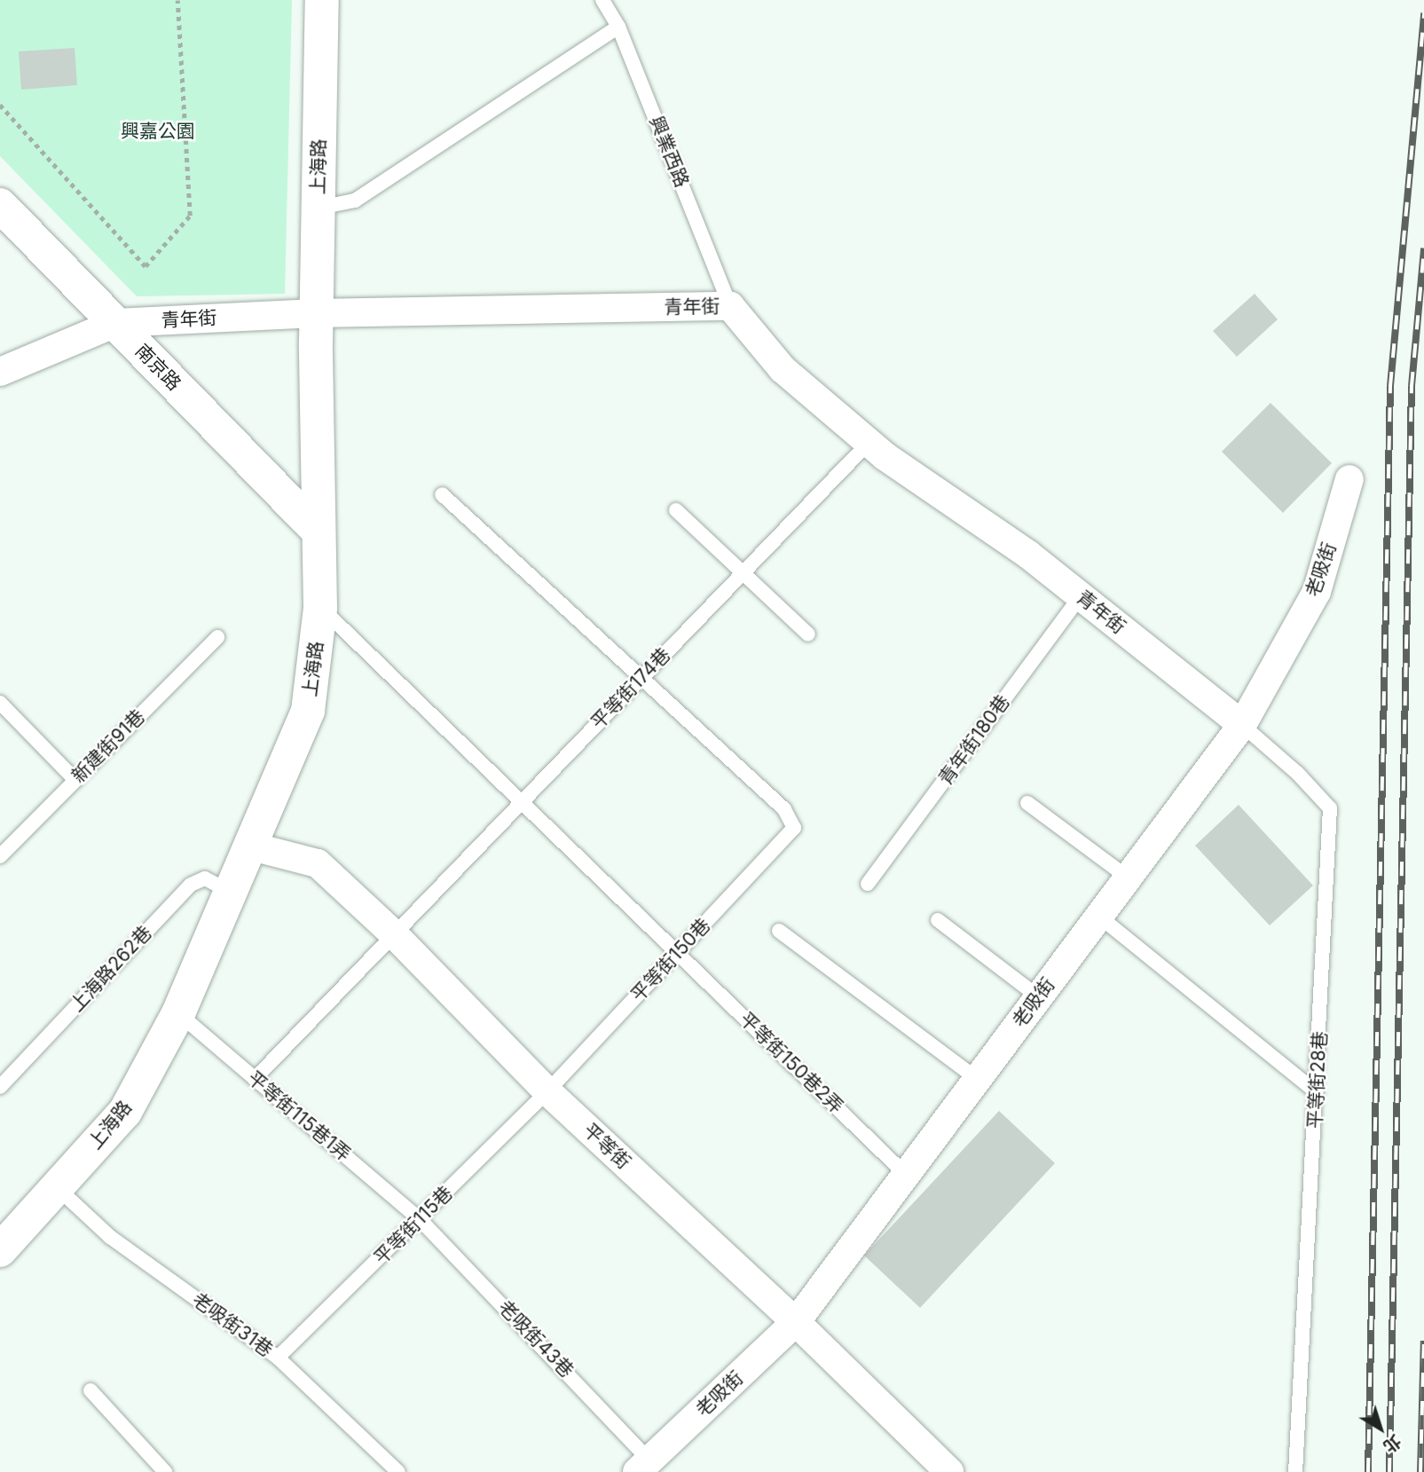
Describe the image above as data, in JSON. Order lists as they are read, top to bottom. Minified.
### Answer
{"streets":{"street":["上海路","青年街","南京路","老吸街","平等街"],"lane":["興業西路","平等街174巷","青年街180巷","新建街91巷","平等街150巷","上海路262巷","平等街150巷2弄","平等街28巷","平等街115巷1弄","平等街115巷","老吸街31巷","老吸街43巷"]},"crossings":[["興業西路","青年街"],["上海路","青年街"],["上海路","南京路"],["上海路","上海路262巷"],["上海路","平等街150巷2弄"],["上海路","平等街115巷1弄"],["上海路","平等街"],["上海路","老吸街31巷"],["青年街","南京路"],["青年街","老吸街"],["青年街","平等街174巷"],["青年街","青年街180巷"],["青年街","平等街28巷"],["老吸街","平等街150巷2弄"],["老吸街","平等街28巷"],["老吸街","平等街"],["老吸街","老吸街43巷"],["平等街174巷","平等街150巷"],["平等街174巷","平等街150巷2弄"],["平等街174巷","平等街115巷1弄"],["平等街174巷","平等街"],["平等街150巷","平等街150巷2弄"],["平等街150巷","平等街"],["平等街150巷","平等街115巷"],["平等街115巷1弄","平等街115巷"],["平等街115巷1弄","老吸街43巷"],["平等街","平等街115巷"],["平等街115巷","老吸街31巷"],["平等街115巷","老吸街43巷"]],"parks":["興嘉公園"],"north":"bottom right"}
